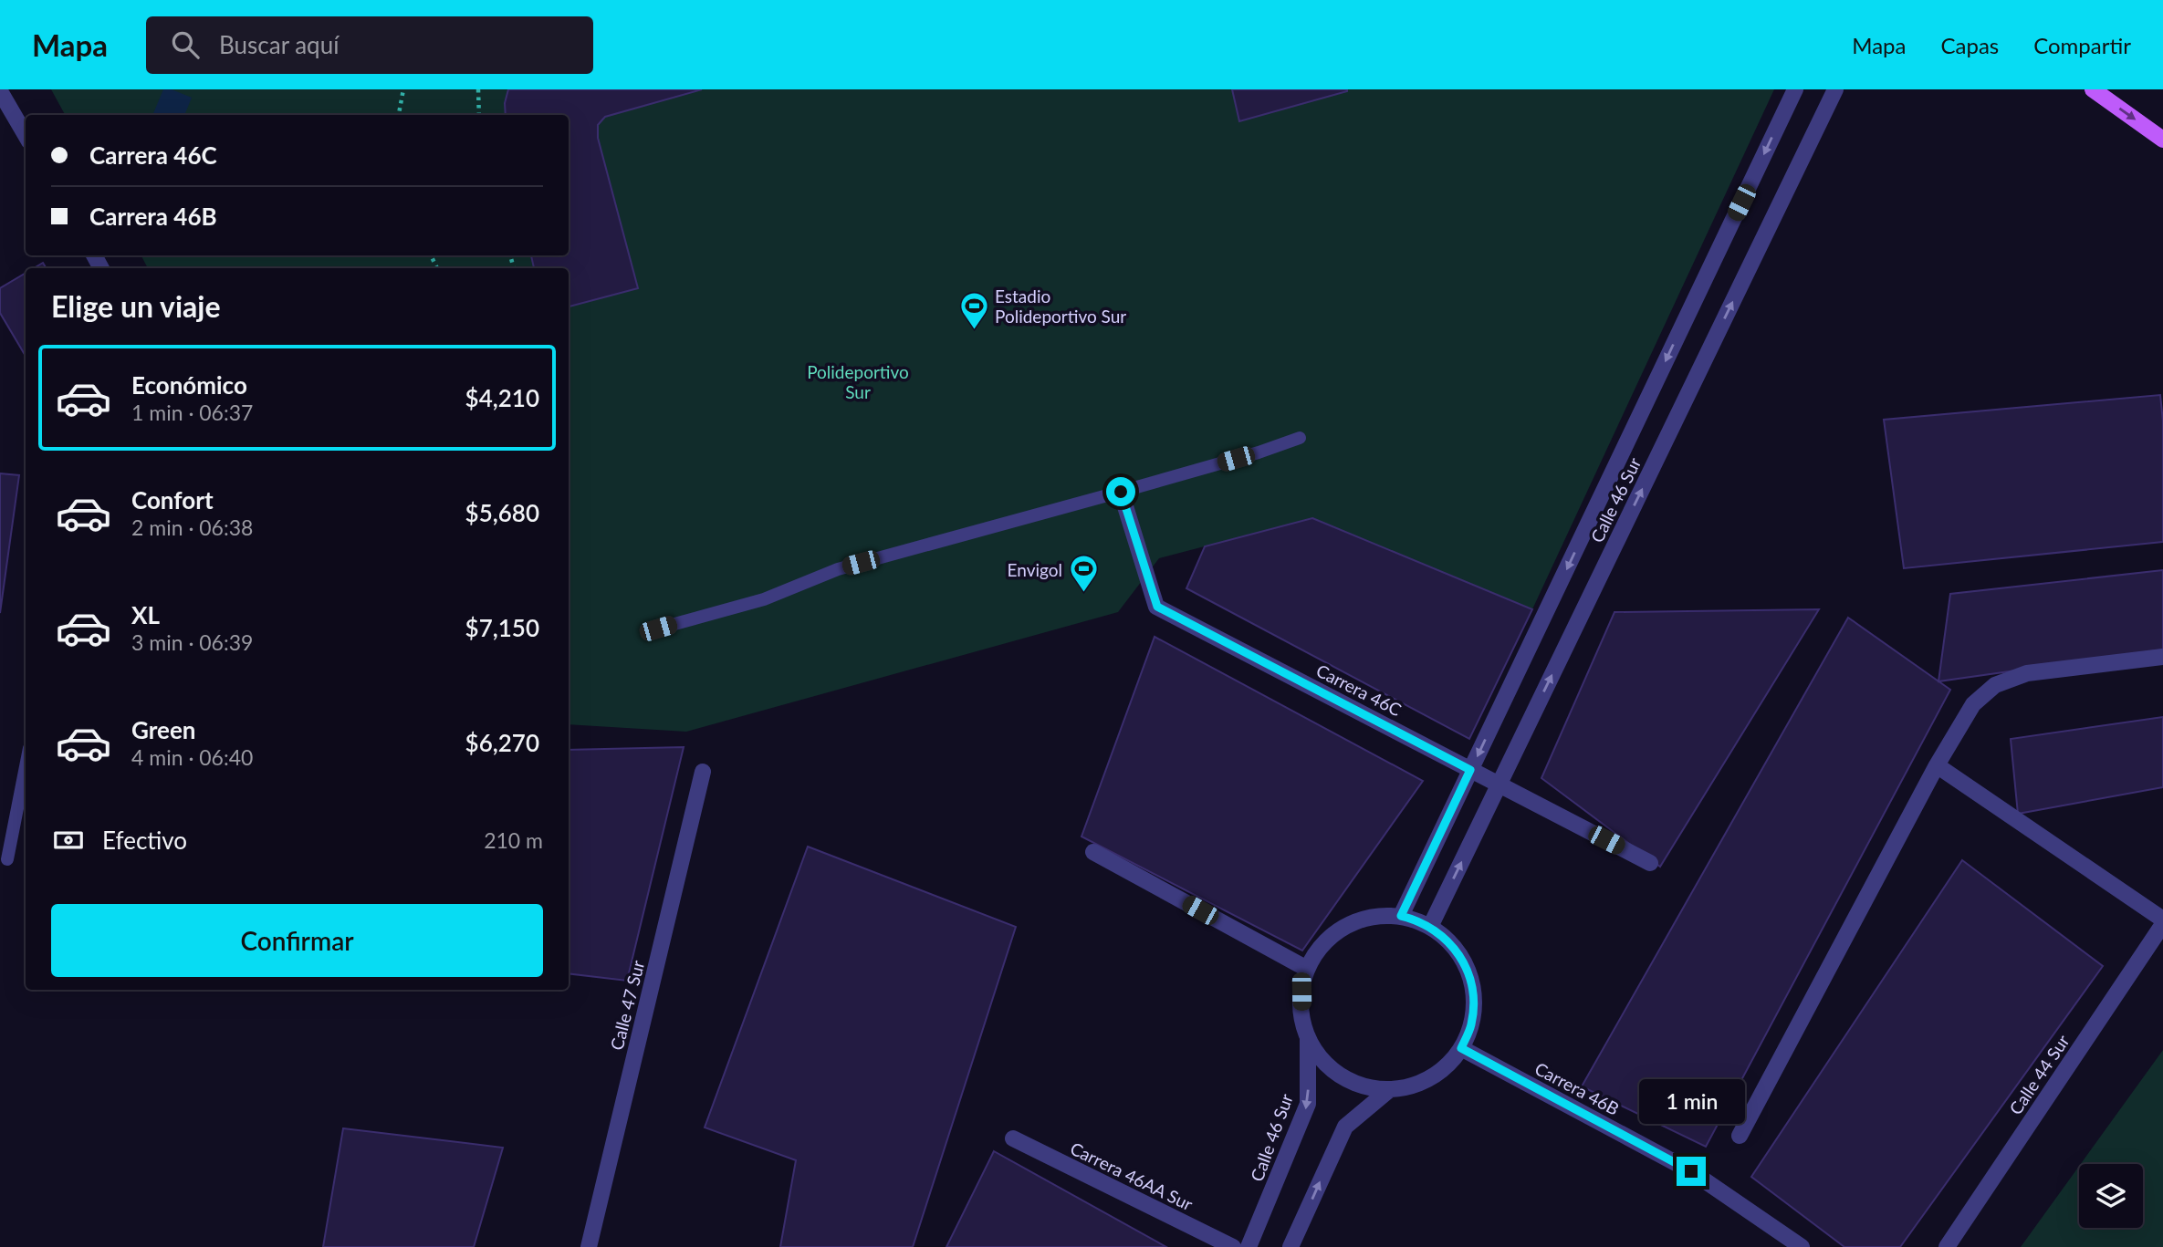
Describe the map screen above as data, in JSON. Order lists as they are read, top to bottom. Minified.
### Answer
{"streets":{"street":["Calle 46 Sur","Carrera 46C","Calle 47 Sur","Calle 44 Sur","Carrera 46B","Carrera 46AA Sur"]},"crossings":[["Calle 46 Sur","Carrera 46C"],["Calle 46 Sur","Carrera 46B"]],"parks":["Polideportivo Sur"],"places":{"sports":["Estadio Polideportivo Sur","Envigol"]},"page":{"header":"Mapa","search":"Buscar aquí","nav":["Mapa","Capas","Compartir"],"banner":["Carrera 46C","Carrera 46B"],"heading":"Elige un viaje","list":[{"name":"Económico","note":"1 min · 06:37","value":"$4,210"},{"name":"Confort","note":"2 min · 06:38","value":"$5,680"},{"name":"XL","note":"3 min · 06:39","value":"$7,150"},{"name":"Green","note":"4 min · 06:40","value":"$6,270"}],"pay":["Efectivo","210 m"],"buttons":"Confirmar","bubble":"1 min"}}
